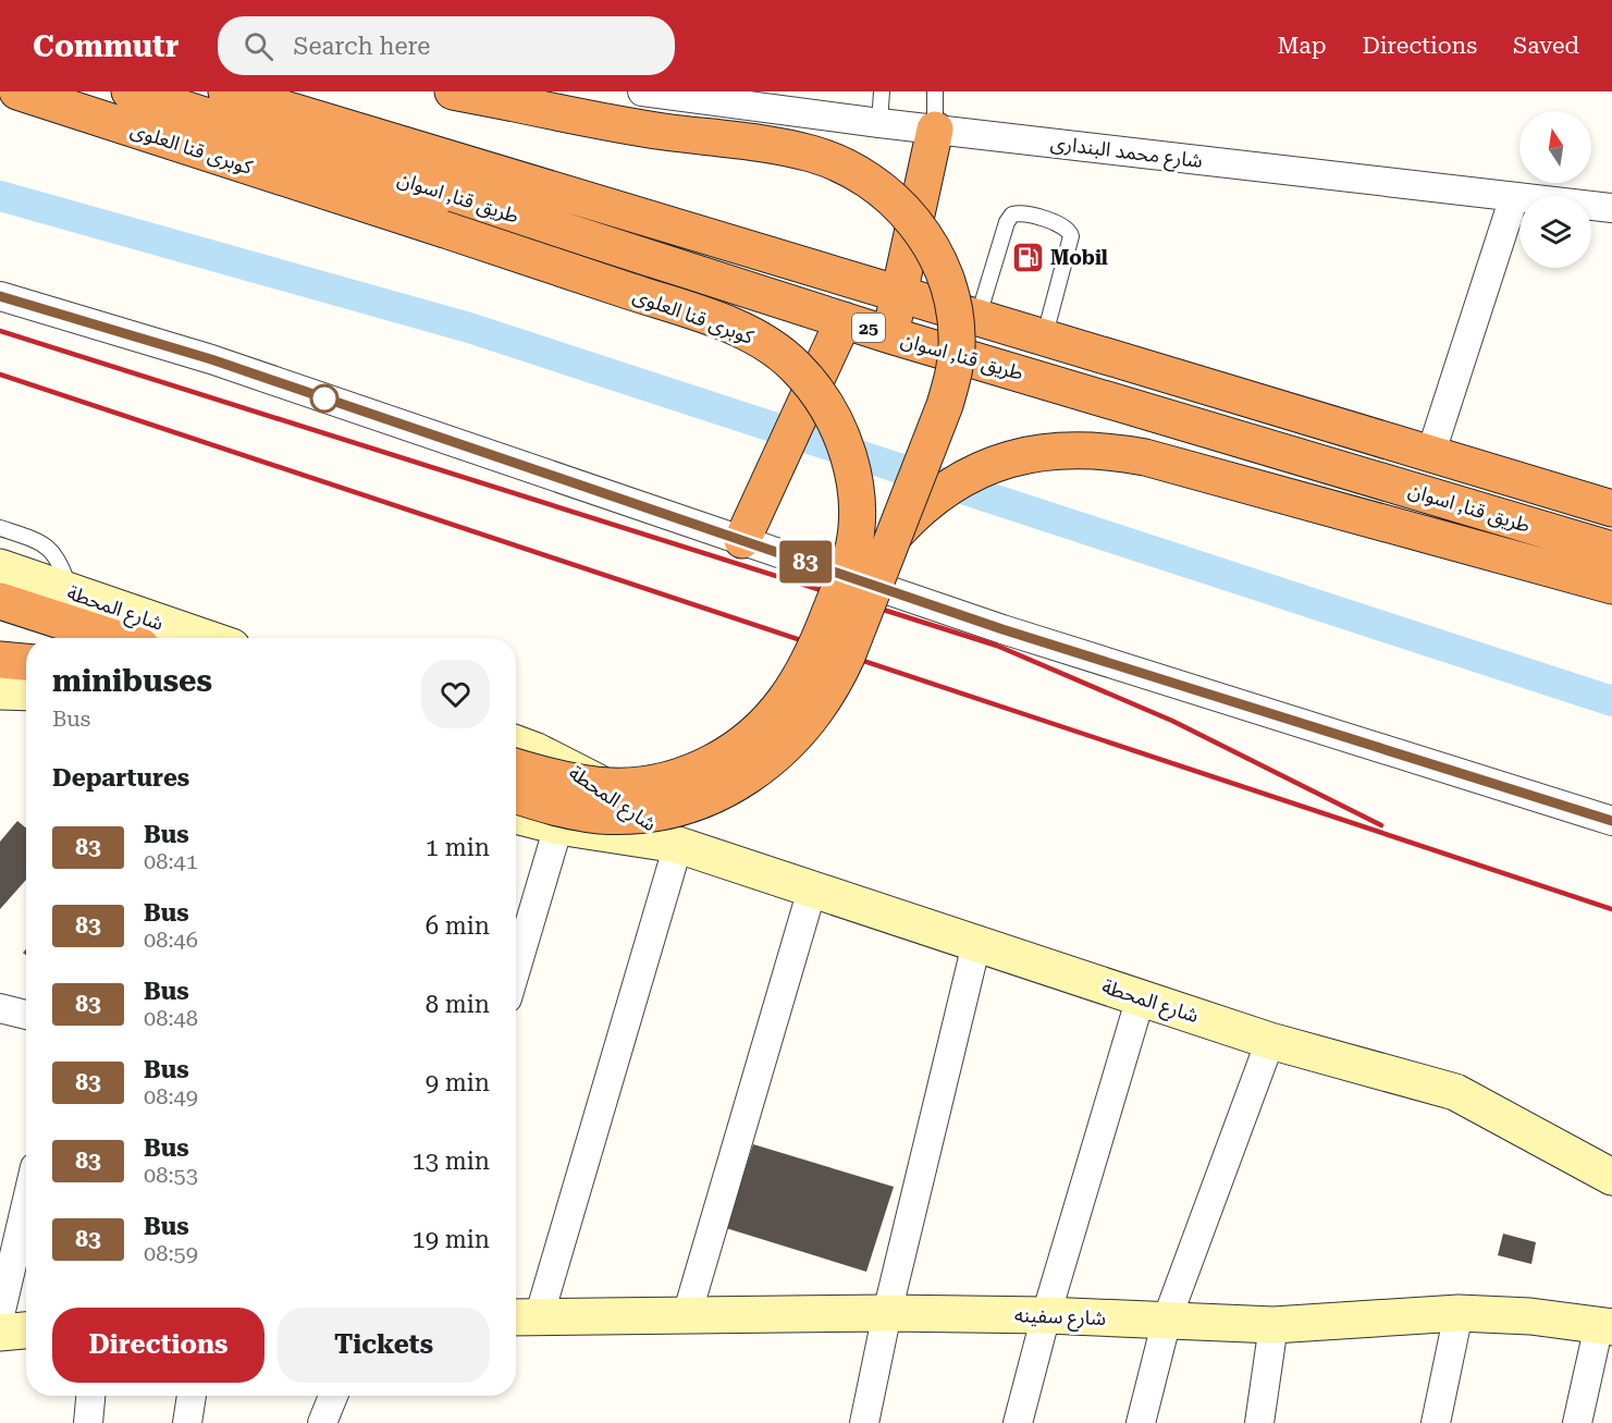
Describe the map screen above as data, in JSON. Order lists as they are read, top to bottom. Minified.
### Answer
{"streets":{"highway":["كوبرى قنا العلوى","طريق قنا, اسوان","25"],"street":["شارع محمد البندارى","شارع المحطة","شارع سفينه"]},"places":{"fuel station":["Mobil"]},"lines":["bus line 83"],"north":"top","page":{"header":"Commutr","search":"Search here","nav":["Map","Directions","Saved"],"on_map":"83","heading":[["minibuses","Bus"],"Departures"],"list":[{"mark":"83","name":"Bus","note":"08:41","value":"1 min"},{"mark":"83","name":"Bus","note":"08:46","value":"6 min"},{"mark":"83","name":"Bus","note":"08:48","value":"8 min"},{"mark":"83","name":"Bus","note":"08:49","value":"9 min"},{"mark":"83","name":"Bus","note":"08:53","value":"13 min"},{"mark":"83","name":"Bus","note":"08:59","value":"19 min"}],"buttons":["Directions","Tickets"]}}
